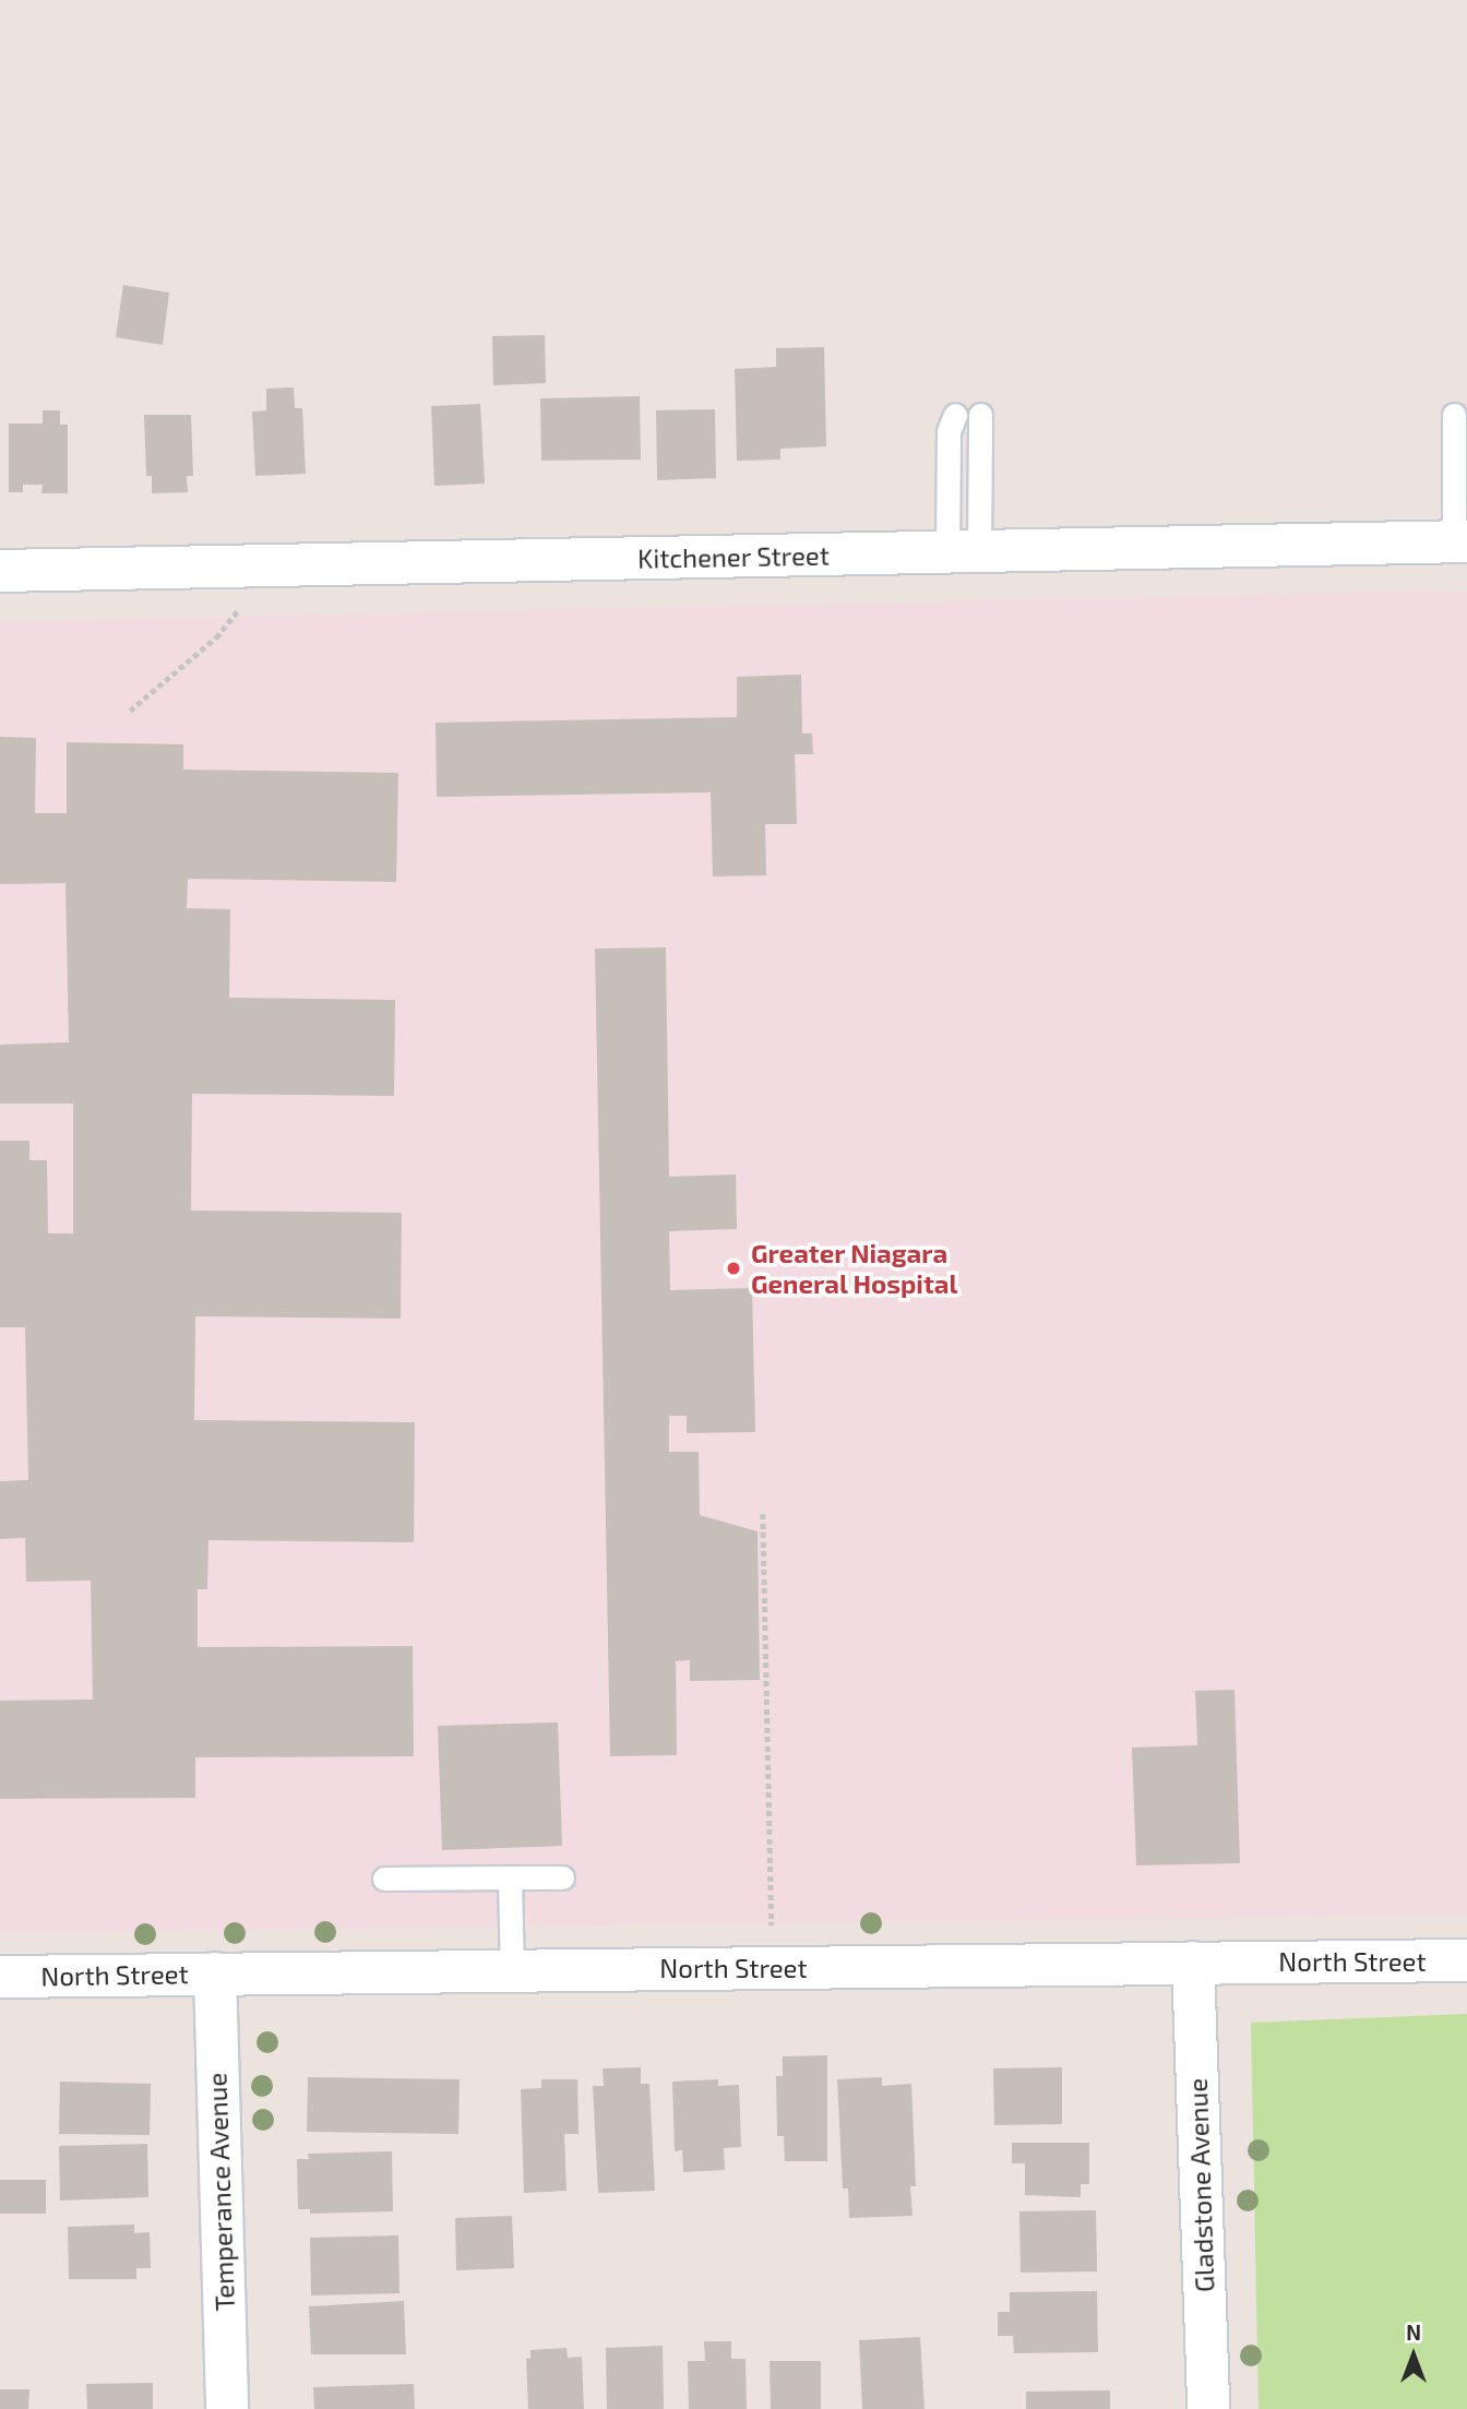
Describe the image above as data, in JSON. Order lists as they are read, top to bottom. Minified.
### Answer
{"streets":{"street":["Kitchener Street","North Street","Gladstone Avenue","Temperance Avenue"]},"crossings":[["North Street","Gladstone Avenue"],["North Street","Temperance Avenue"]],"places":["Greater Niagara General Hospital"],"north":"top"}
